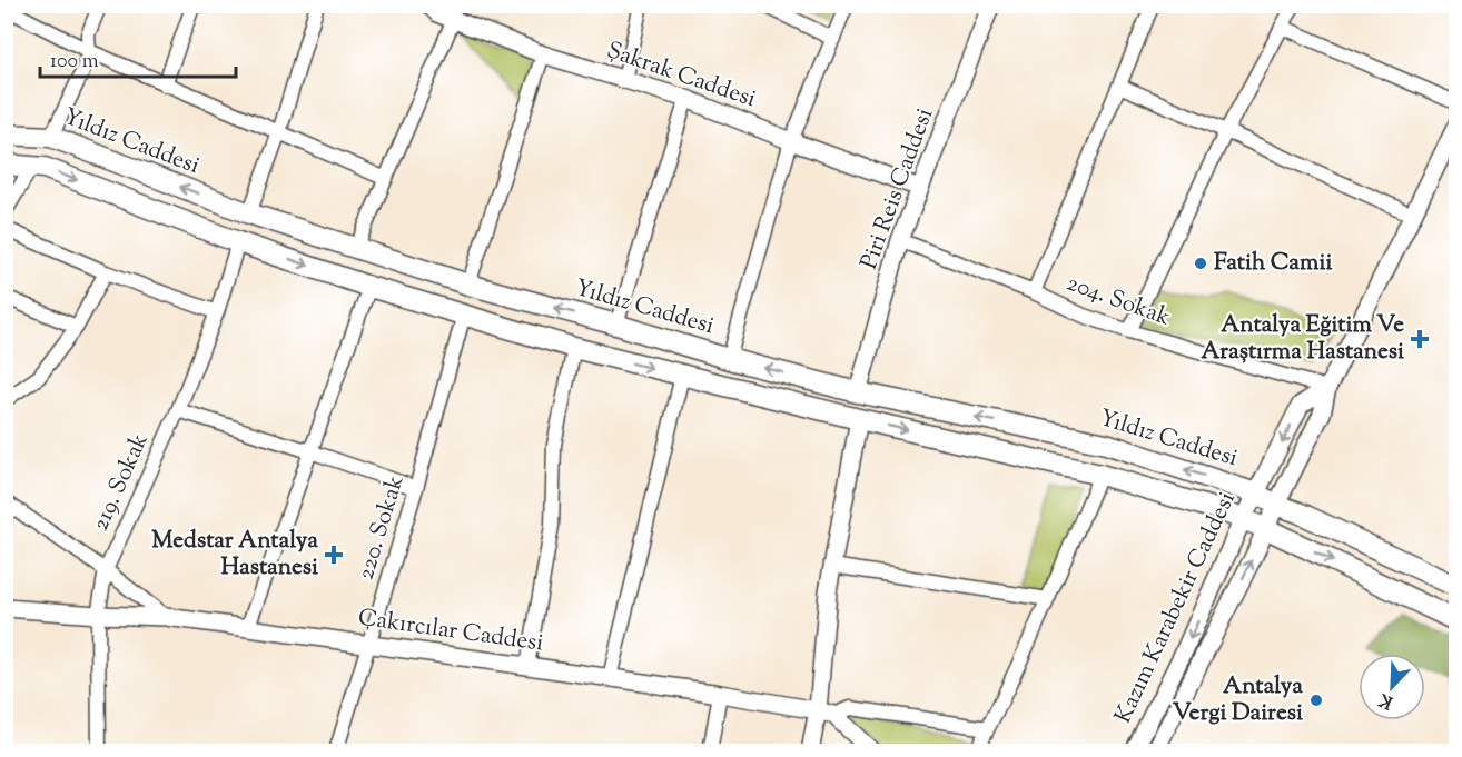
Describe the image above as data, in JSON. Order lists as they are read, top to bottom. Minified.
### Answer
{"streets":{"main road":["Yıldız Caddesi"],"street":["Şakrak Caddesi","Piri Reis Caddesi","204. Sokak","219. Sokak","220. Sokak","Kazım Karabekir Caddesi","Çakırcılar Caddesi"]},"crossings":[["Şakrak Caddesi","Piri Reis Caddesi"],["Yıldız Caddesi","Piri Reis Caddesi"],["Yıldız Caddesi","Kazım Karabekir Caddesi"],["Piri Reis Caddesi","204. Sokak"],["204. Sokak","Kazım Karabekir Caddesi"],["219. Sokak","Çakırcılar Caddesi"],["220. Sokak","Çakırcılar Caddesi"]],"places":{"other":["Fatih Camii","Antalya Vergi Dairesi"],"health":["Antalya Eğitim Ve Araştırma Hastanesi","Medstar Antalya Hastanesi"]},"scale_bar":"100 m","north":"bottom left"}
